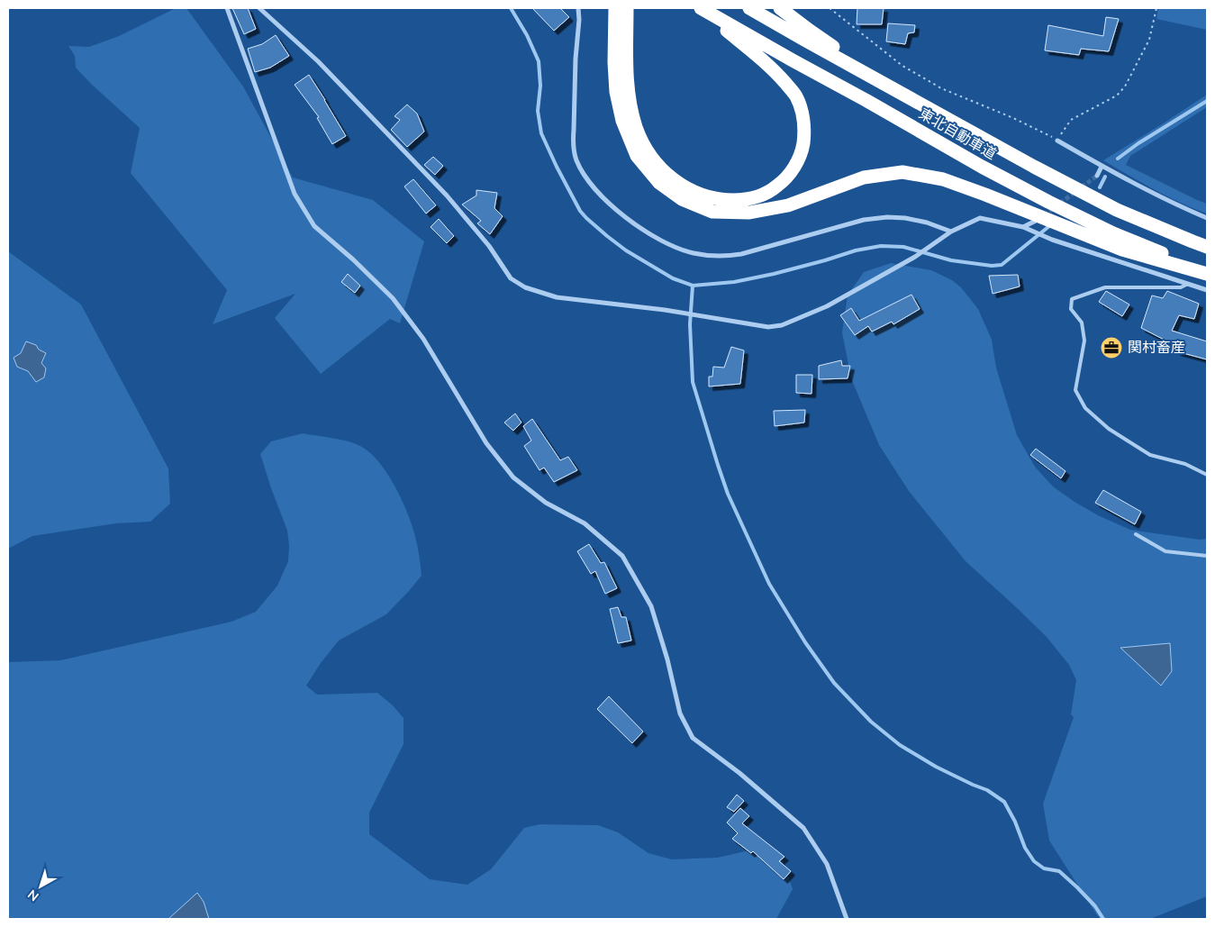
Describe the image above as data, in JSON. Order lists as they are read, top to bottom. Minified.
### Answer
{"streets":{"highway":["東北自動車道"]},"places":{"office":["関村畜産"]},"north":"bottom left"}
